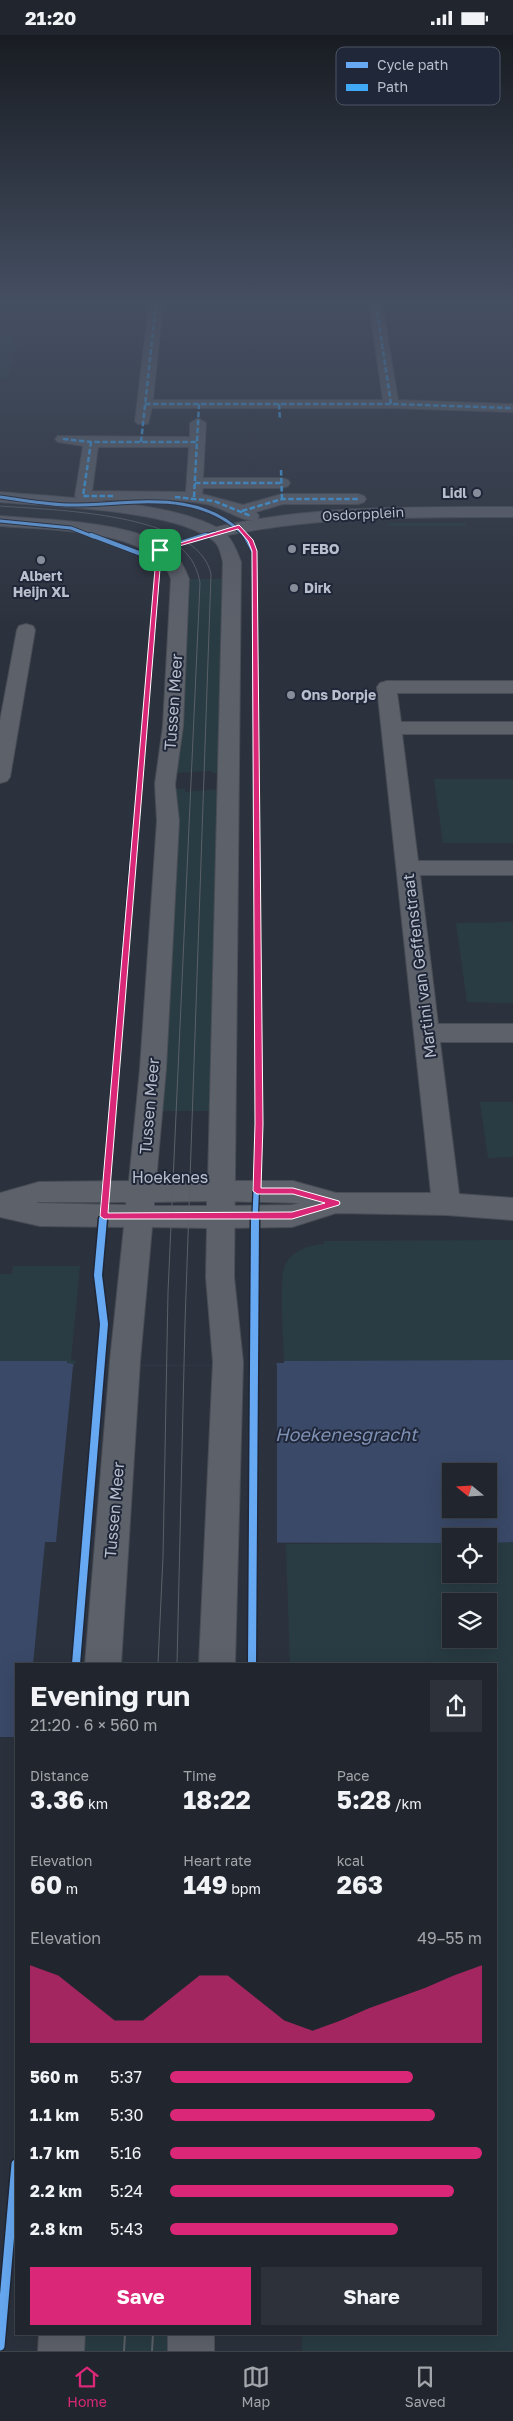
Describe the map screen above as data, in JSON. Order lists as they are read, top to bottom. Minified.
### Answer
{"streets":{"street":["Osdorpplein","Tussen Meer","Martini van Geffenstraat"]},"water":["Hoekenesgracht"],"places":["Lidl","FEBO","Albert Heijn XL","Dirk","Ons Dorpje"],"legend":["Cycle path","Path"],"north":"left","page":{"status":"21:20","heading":["Evening run","21:20 · 6 × 560 m"],"stats":[["Distance","3.36 km"],["Time","18:22"],["Pace","5:28 /km"],["Elevation","60 m"],["Heart rate","149 bpm"],["kcal","263"]],"chart":["Elevation","49–55 m"],"list":[{"name":"560 m","note":"5:37"},{"name":"1.1 km","note":"5:30"},{"name":"1.7 km","note":"5:16"},{"name":"2.2 km","note":"5:24"},{"name":"2.8 km","note":"5:43"}],"buttons":["Save","Share"],"tabs":["Home","Map","Saved"]}}
